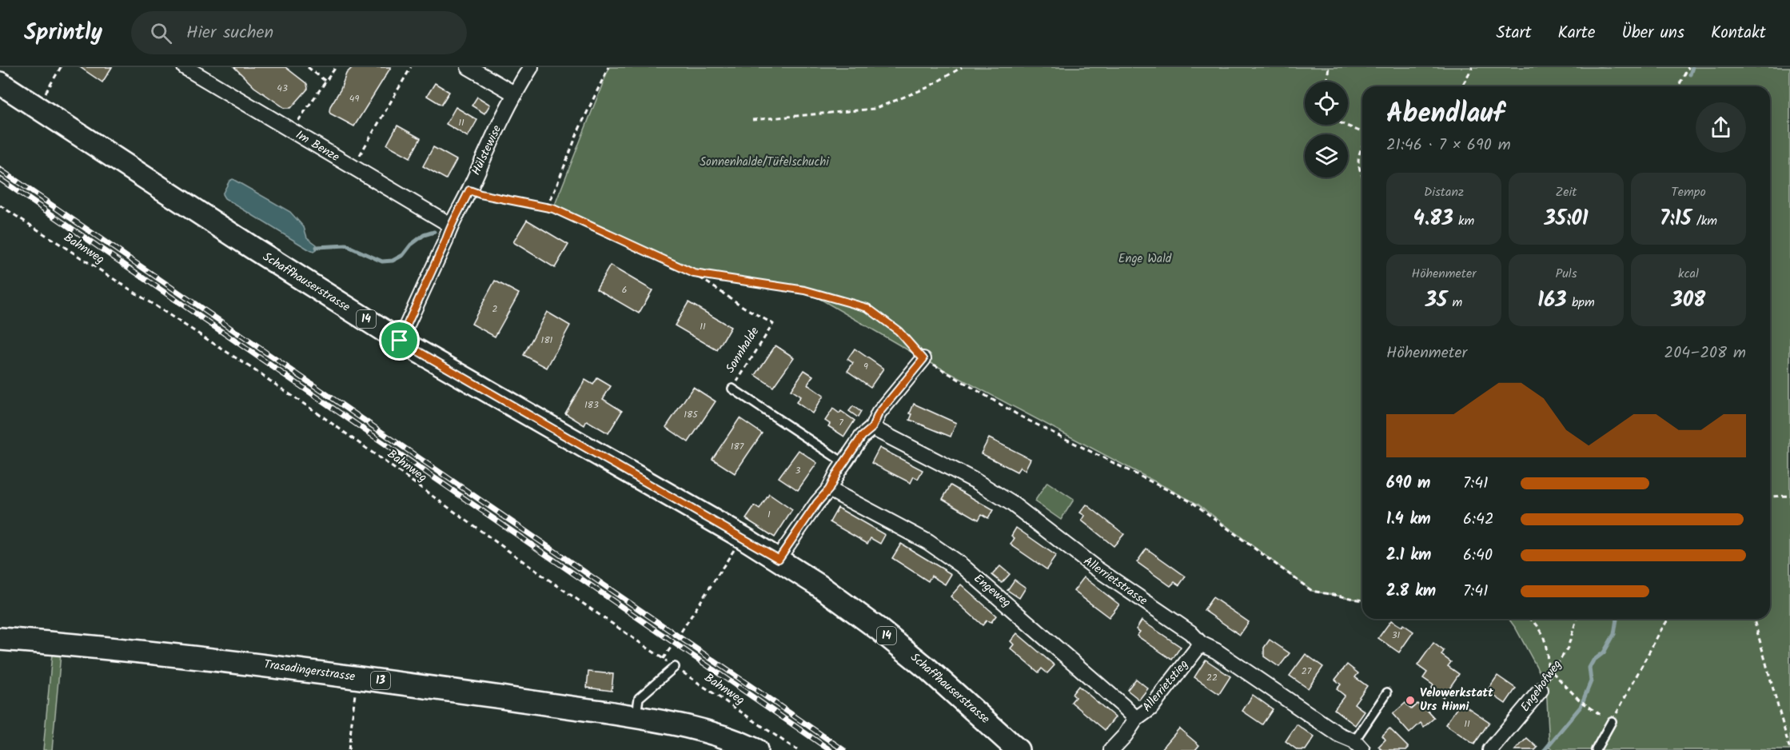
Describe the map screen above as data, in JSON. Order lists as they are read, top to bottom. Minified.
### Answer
{"streets":{"main road":["Schaffhauserstrasse","14","Trasadingerstrasse","13"],"street":["Im Benze","Hülstewise","Allerrietstrasse","Engeweg","Allerrietstieg","Engehofweg"],"lane":["Sonnhalde"],"path":["Bahnweg"]},"crossings":[["Im Benze","Hülstewise"],["Hülstewise","Schaffhauserstrasse"],["Hülstewise","Sonnhalde"],["Allerrietstrasse","Allerrietstieg"],["Engeweg","Allerrietstieg"]],"parks":["Sonnenhalde/Tüfelschuchi","Enge Wald"],"places":["Velowerkstatt Urs Hinni"],"house_numbers":["43","49","11","6","2","11","181","9","183","185","7","187","3","1","31","27","22","11"],"page":{"header":"Sprintly","search":"Hier suchen","nav":["Start","Karte","Über uns","Kontakt"],"heading":["Abendlauf","21:46 · 7 × 690 m"],"stats":[["Distanz","4.83 km"],["Zeit","35:01"],["Tempo","7:15 /km"],["Höhenmeter","35 m"],["Puls","163 bpm"],["kcal","308"]],"chart":["Höhenmeter","204–208 m"],"list":[{"name":"690 m","note":"7:41"},{"name":"1.4 km","note":"6:42"},{"name":"2.1 km","note":"6:40"},{"name":"2.8 km","note":"7:41"}]}}
